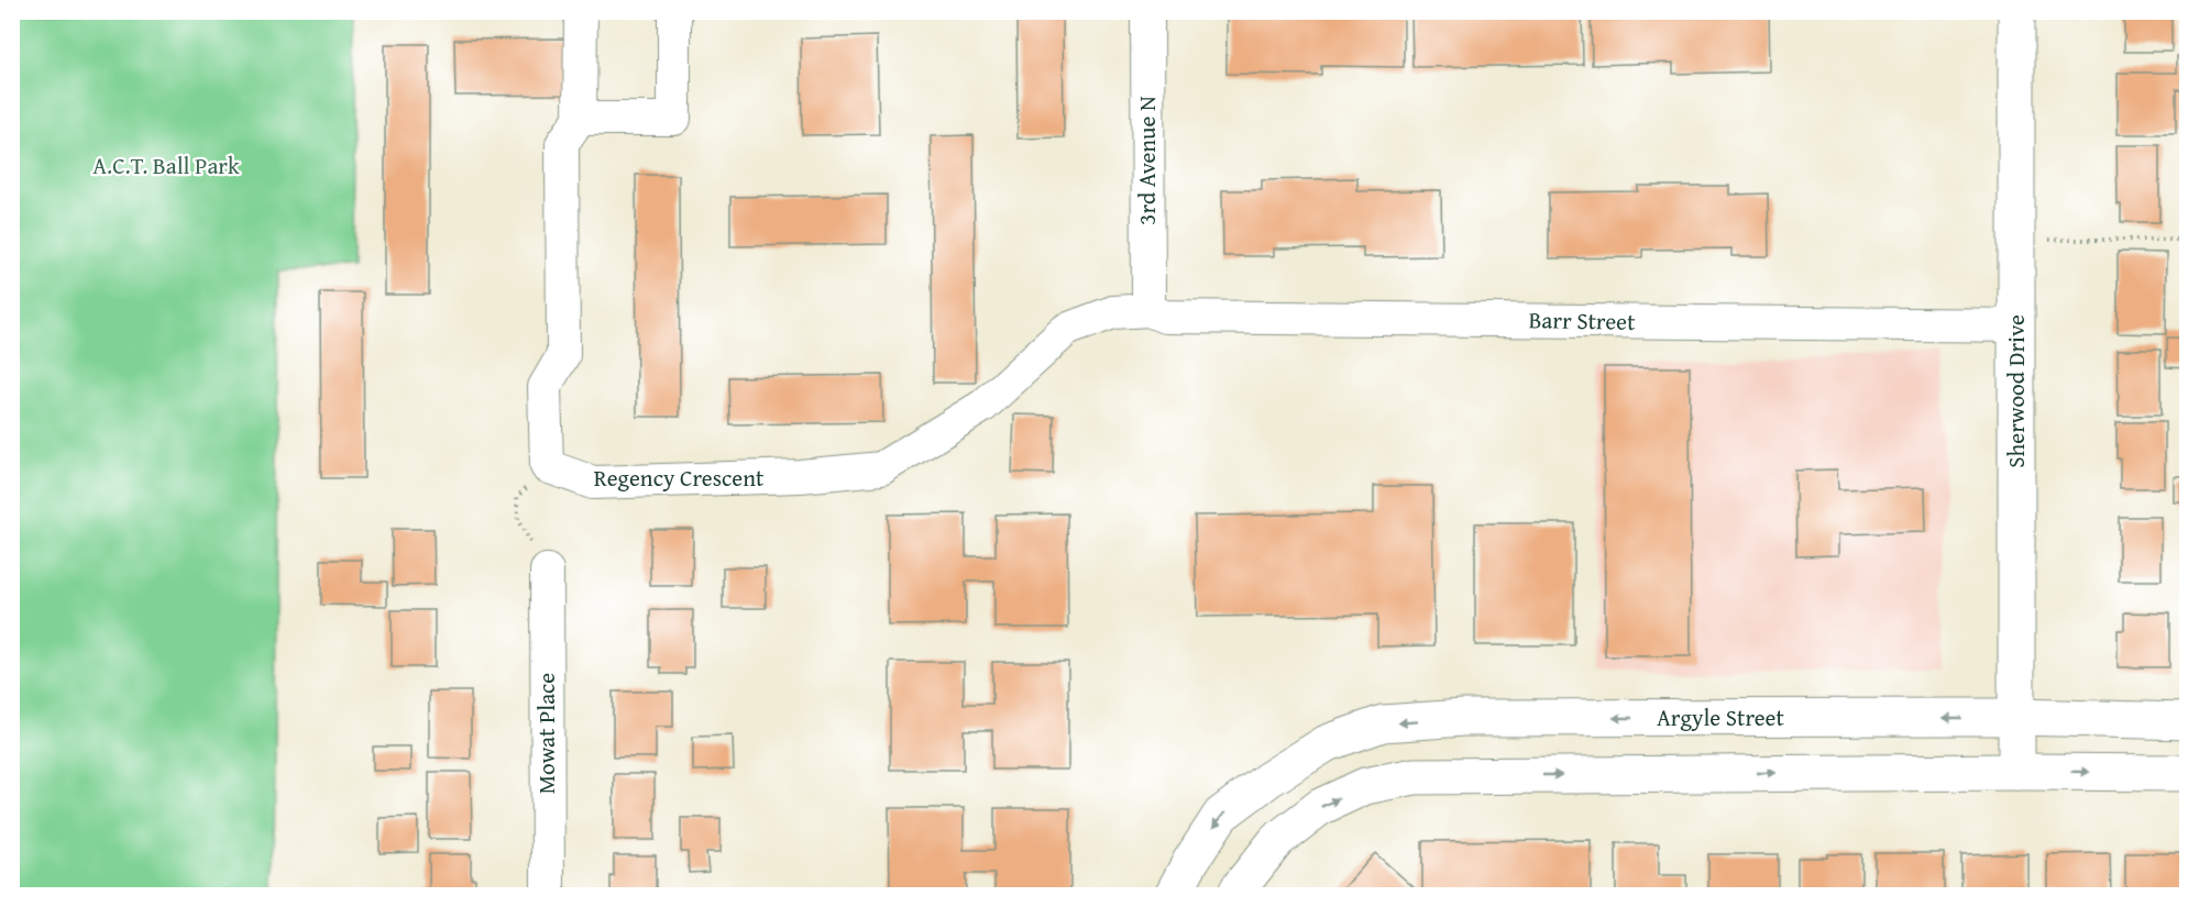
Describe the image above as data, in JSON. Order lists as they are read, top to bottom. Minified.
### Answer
{"streets":{"street":["3rd Avenue N","Barr Street","Sherwood Drive","Regency Crescent","Argyle Street","Mowat Place"]},"crossings":[["3rd Avenue N","Barr Street"],["3rd Avenue N","Regency Crescent"],["Barr Street","Sherwood Drive"],["Barr Street","Regency Crescent"],["Sherwood Drive","Argyle Street"]],"parks":["A.C.T. Ball Park"]}
